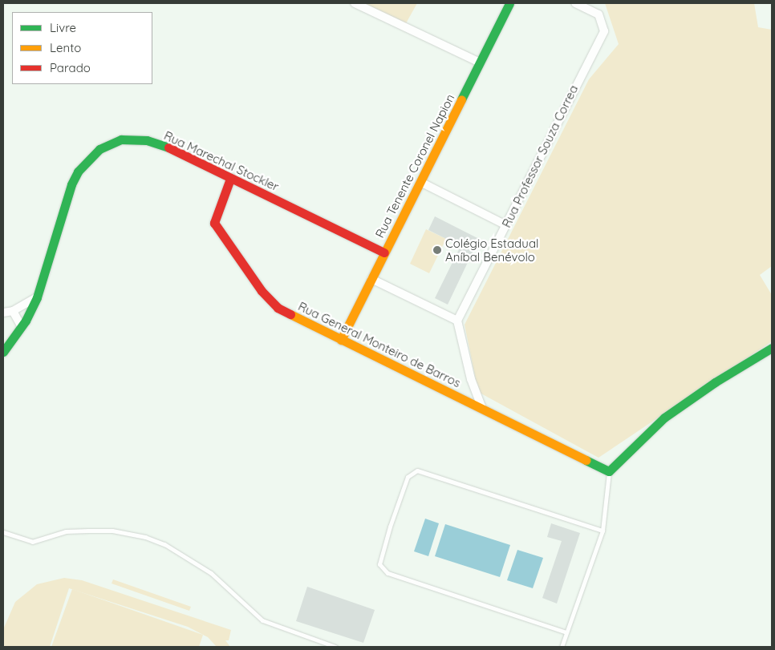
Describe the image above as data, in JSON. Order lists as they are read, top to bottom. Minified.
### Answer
{"streets":{"street":["Rua Professor Souza Correa","Rua Marechal Stockler","Rua Tenente Coronel Napion","Rua General Monteiro de Barros"]},"crossings":[["Rua Marechal Stockler","Rua Tenente Coronel Napion"],["Rua Marechal Stockler","Rua General Monteiro de Barros"],["Rua Tenente Coronel Napion","Rua General Monteiro de Barros"]],"places":["Colégio Estadual Aníbal Benévolo"],"legend":["Livre","Lento","Parado"]}
